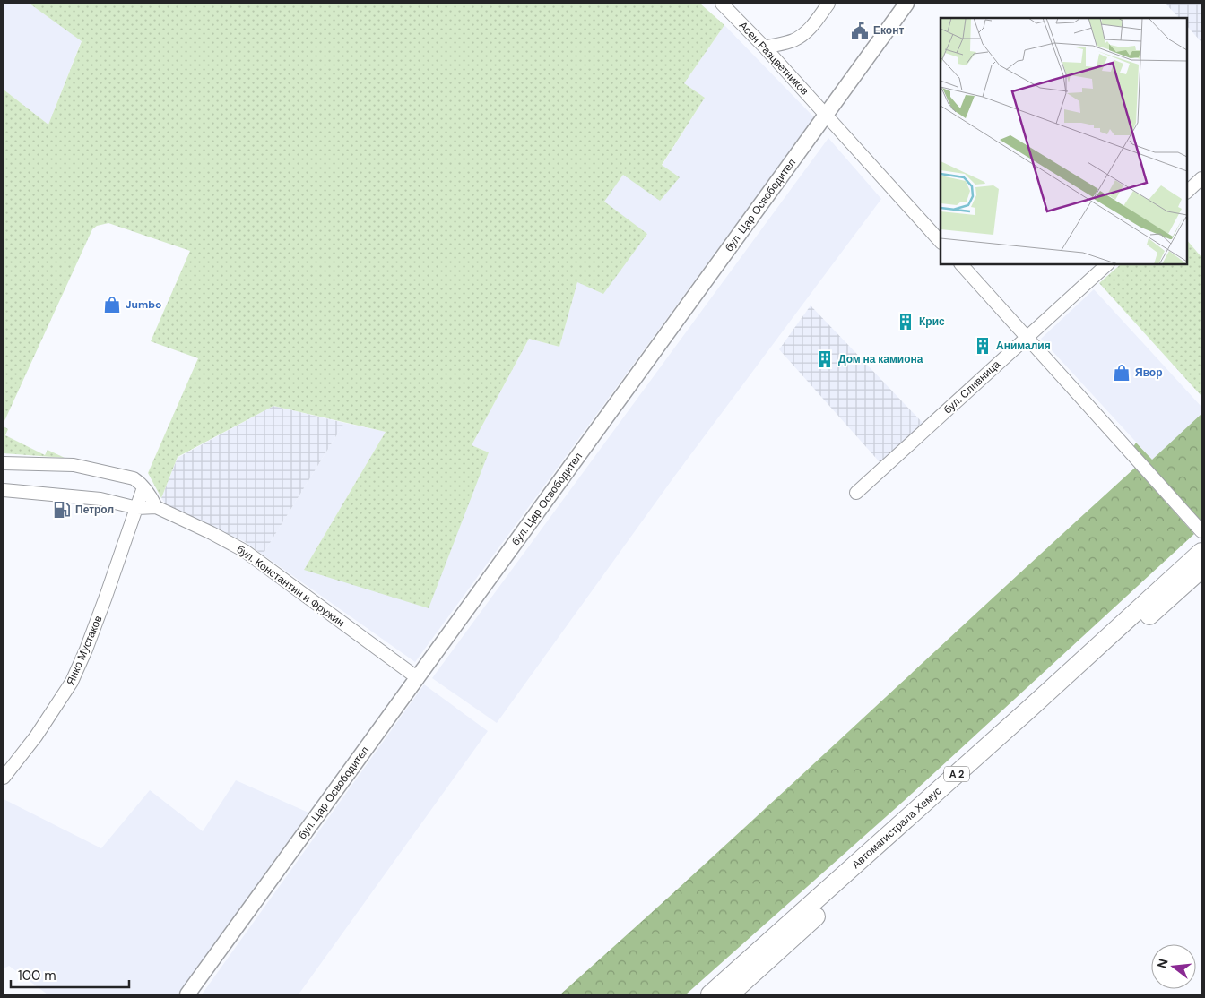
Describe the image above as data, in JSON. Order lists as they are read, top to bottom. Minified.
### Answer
{"streets":{"highway":["A 2","Автомагистрала Хемус"],"main road":["бул. Цар Освободител"],"street":["Асен Разцветников","бул. Сливница","бул. Константин и Фружин","Янко Мустаков"]},"crossings":[["Асен Разцветников","бул. Цар Освободител"],["бул. Цар Освободител","бул. Константин и Фружин"],["бул. Константин и Фружин","Янко Мустаков"]],"places":{"public building":["Еконт"],"shop":["Jumbo","Явор"],"building":["Крис","Анималия","Дом на камиона"],"fuel station":["Петрол"]},"scale_bar":"100 m","north":"left"}
